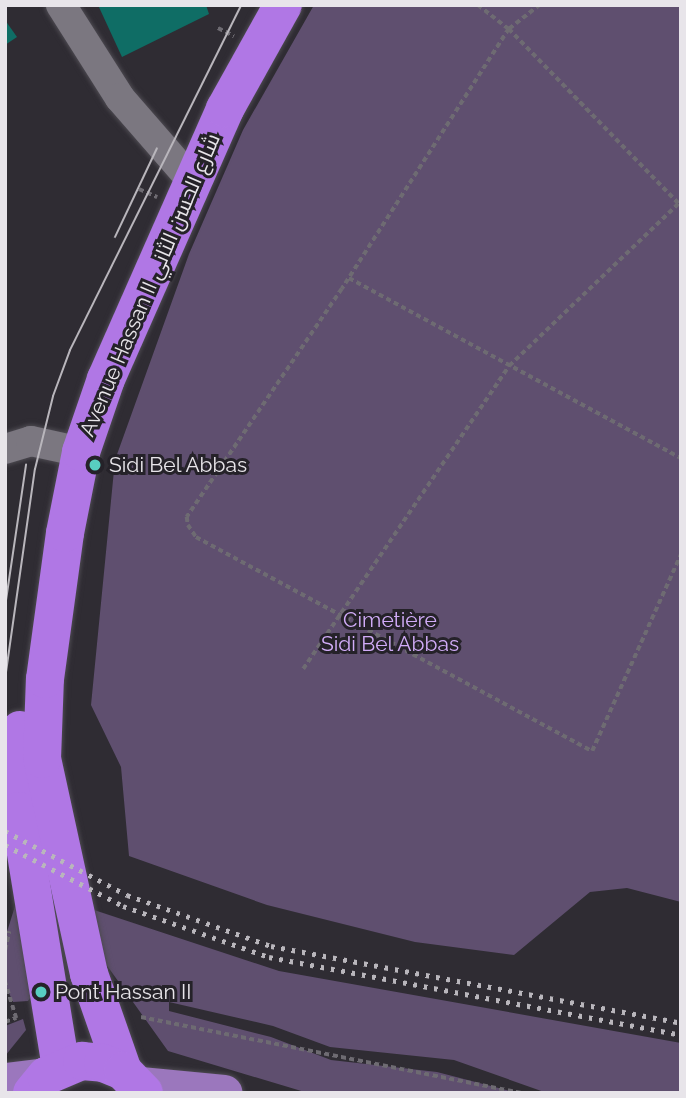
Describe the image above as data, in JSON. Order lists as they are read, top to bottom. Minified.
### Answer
{"streets":{"highway":["Avenue Hassan II شارع الحسن الثاني"]},"parks":["Cimetière Sidi Bel Abbas"],"places":["Sidi Bel Abbas","Pont Hassan II"]}
